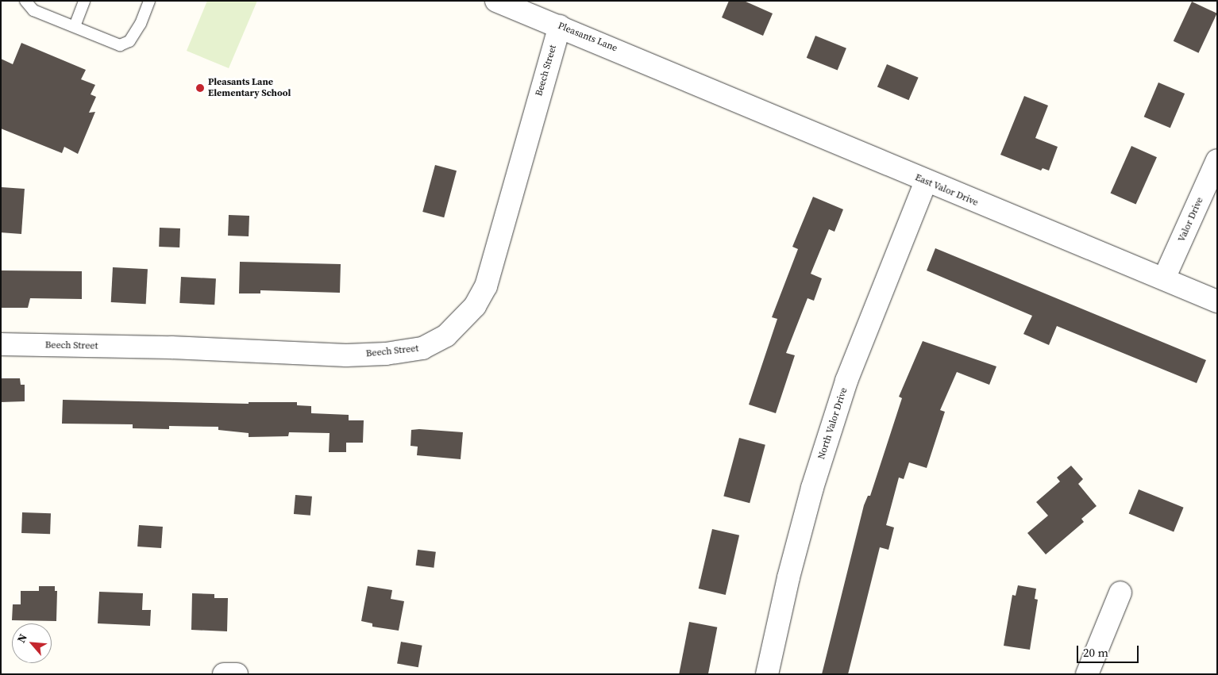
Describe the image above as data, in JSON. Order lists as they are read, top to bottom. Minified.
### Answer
{"streets":{"street":["Pleasants Lane","Beech Street","East Valor Drive","Valor Drive","North Valor Drive"]},"crossings":[["Pleasants Lane","Beech Street"],["Pleasants Lane","East Valor Drive"],["East Valor Drive","Valor Drive"],["East Valor Drive","North Valor Drive"]],"places":["Pleasants Lane Elementary School"],"scale_bar":"20 m","north":"top left"}
